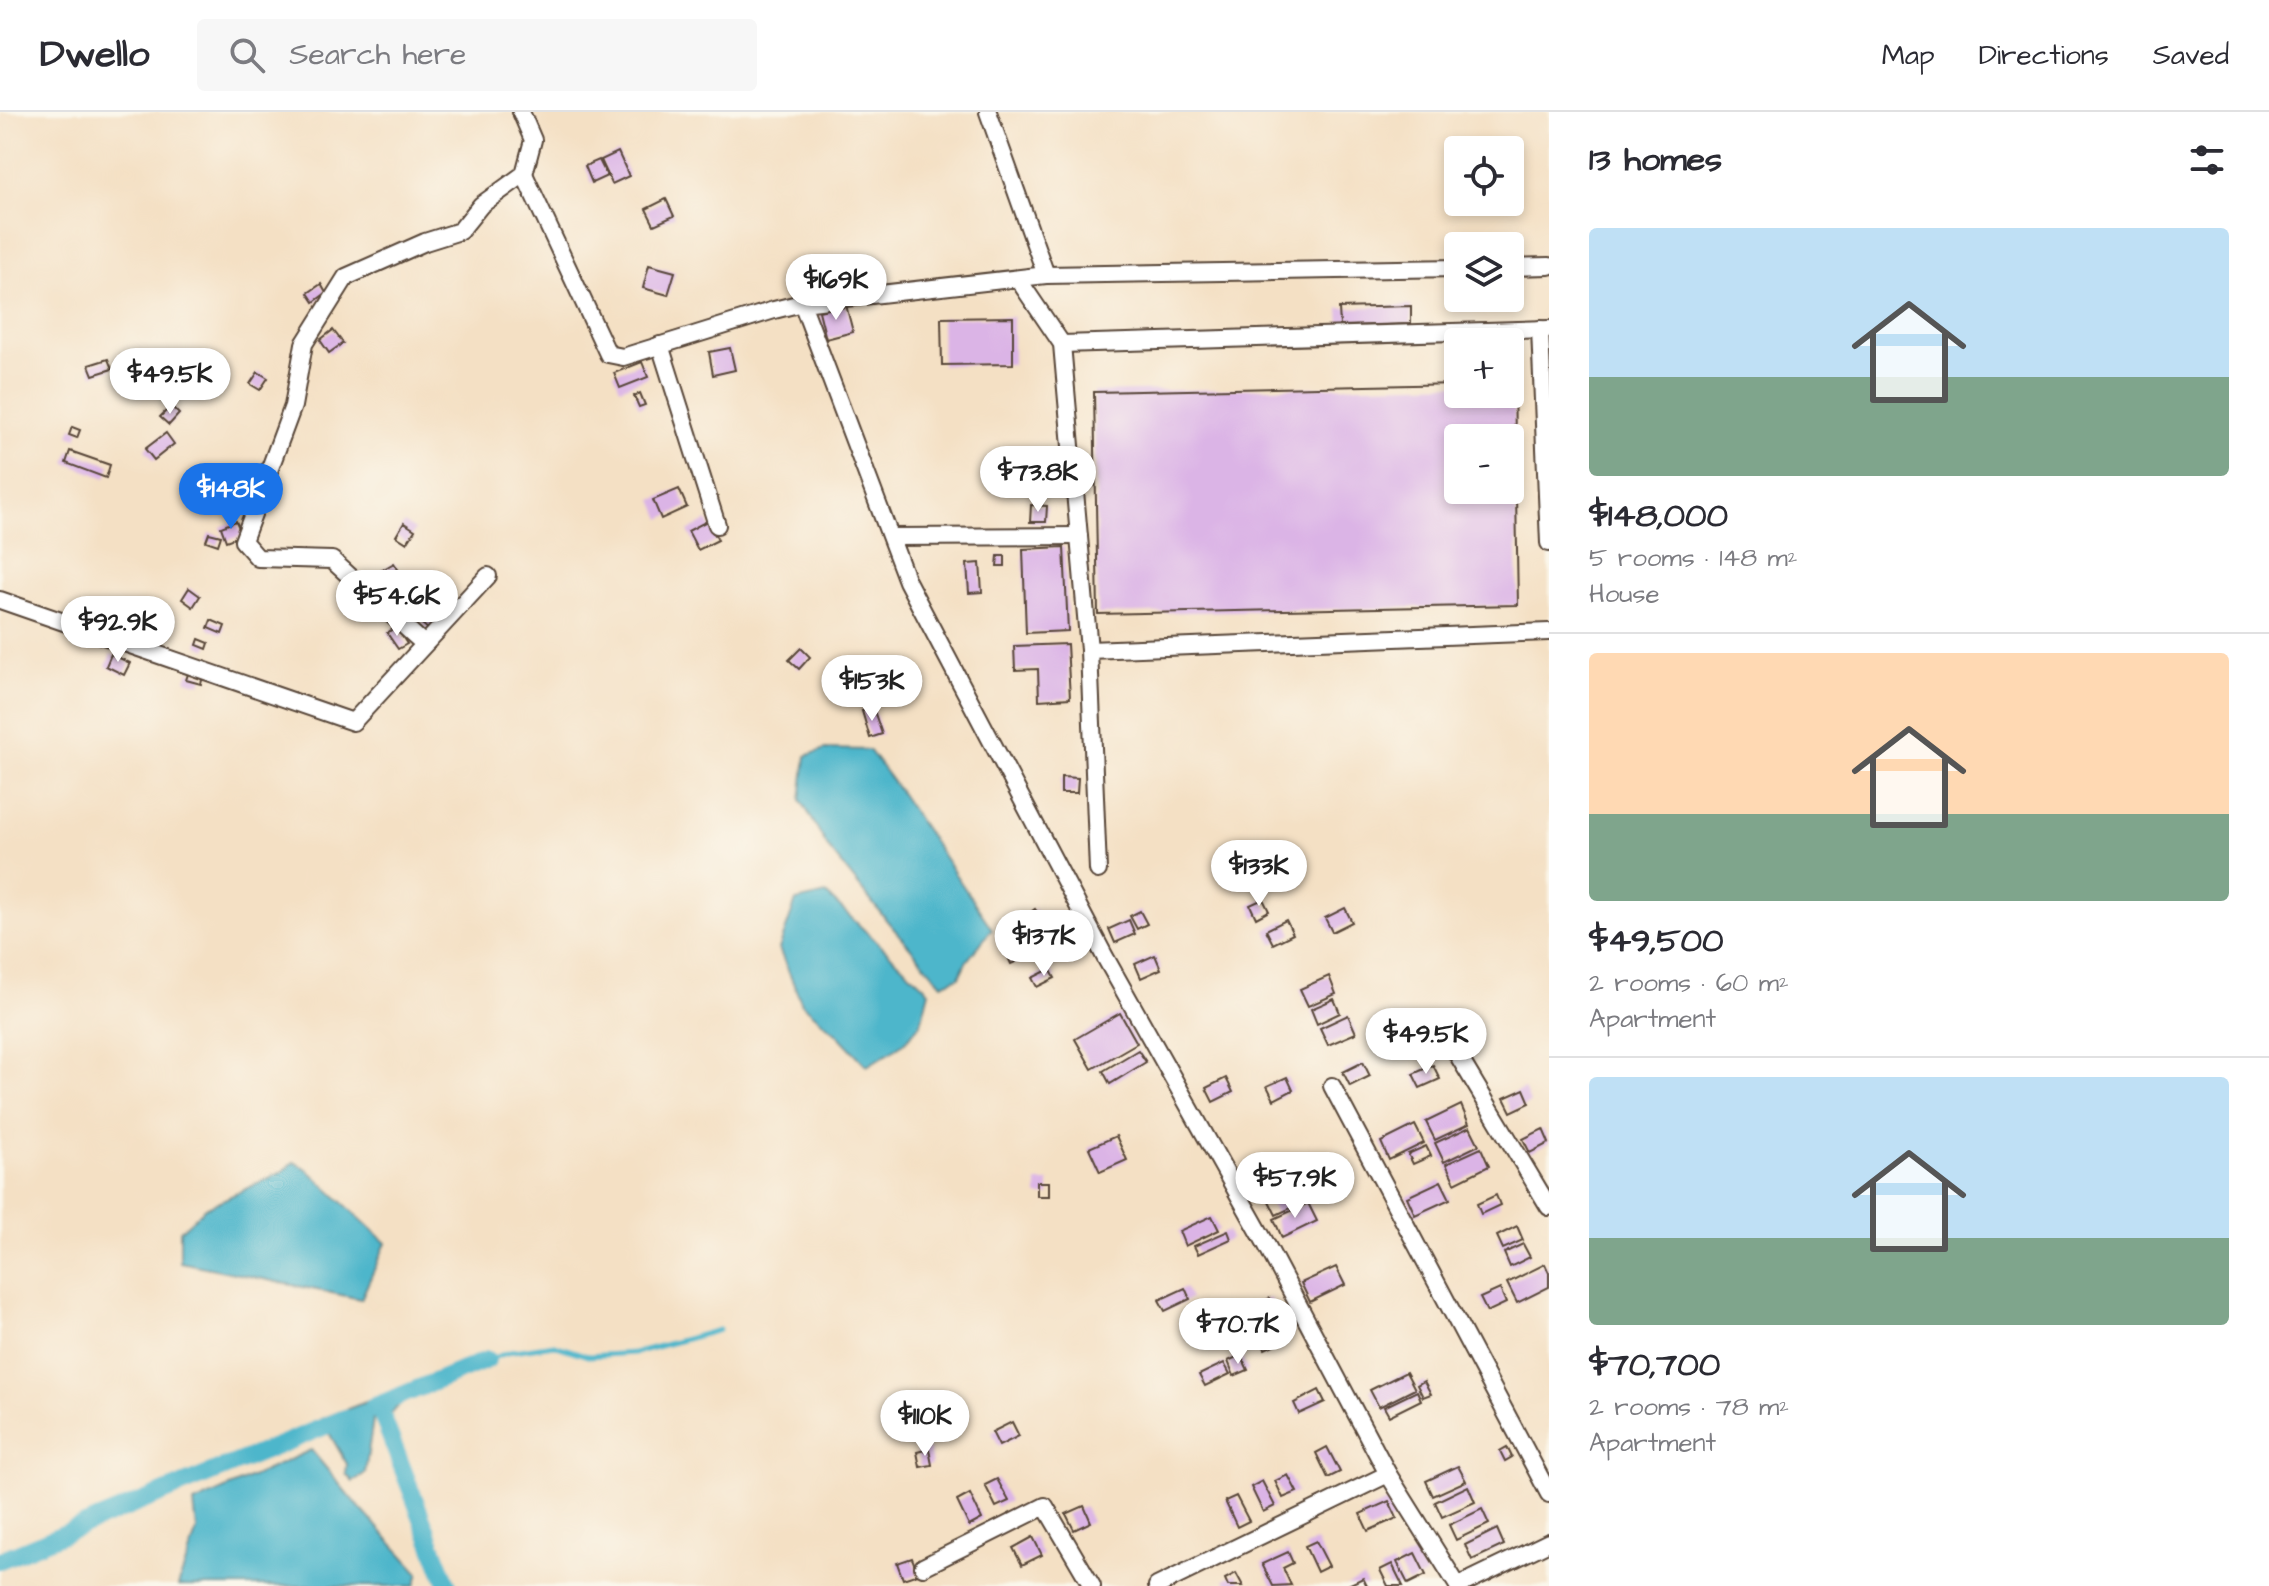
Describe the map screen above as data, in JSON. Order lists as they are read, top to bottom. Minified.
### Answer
{"page":{"header":"Dwello","search":"Search here","nav":["Map","Directions","Saved"],"heading":"13 homes","map_buttons":["+","−"],"list":[{"name":"$148,000","note":"5 rooms · 148 m² · House"},{"name":"$49,500","note":"2 rooms · 60 m² · Apartment"},{"name":"$70,700","note":"2 rooms · 78 m² · Apartment"}],"price":["$169K","$49.5K","$73.8K","$148K","$54.6K","$92.9K","$153K","$133K","$137K","$49.5K","$57.9K","$70.7K","$110K"]}}
